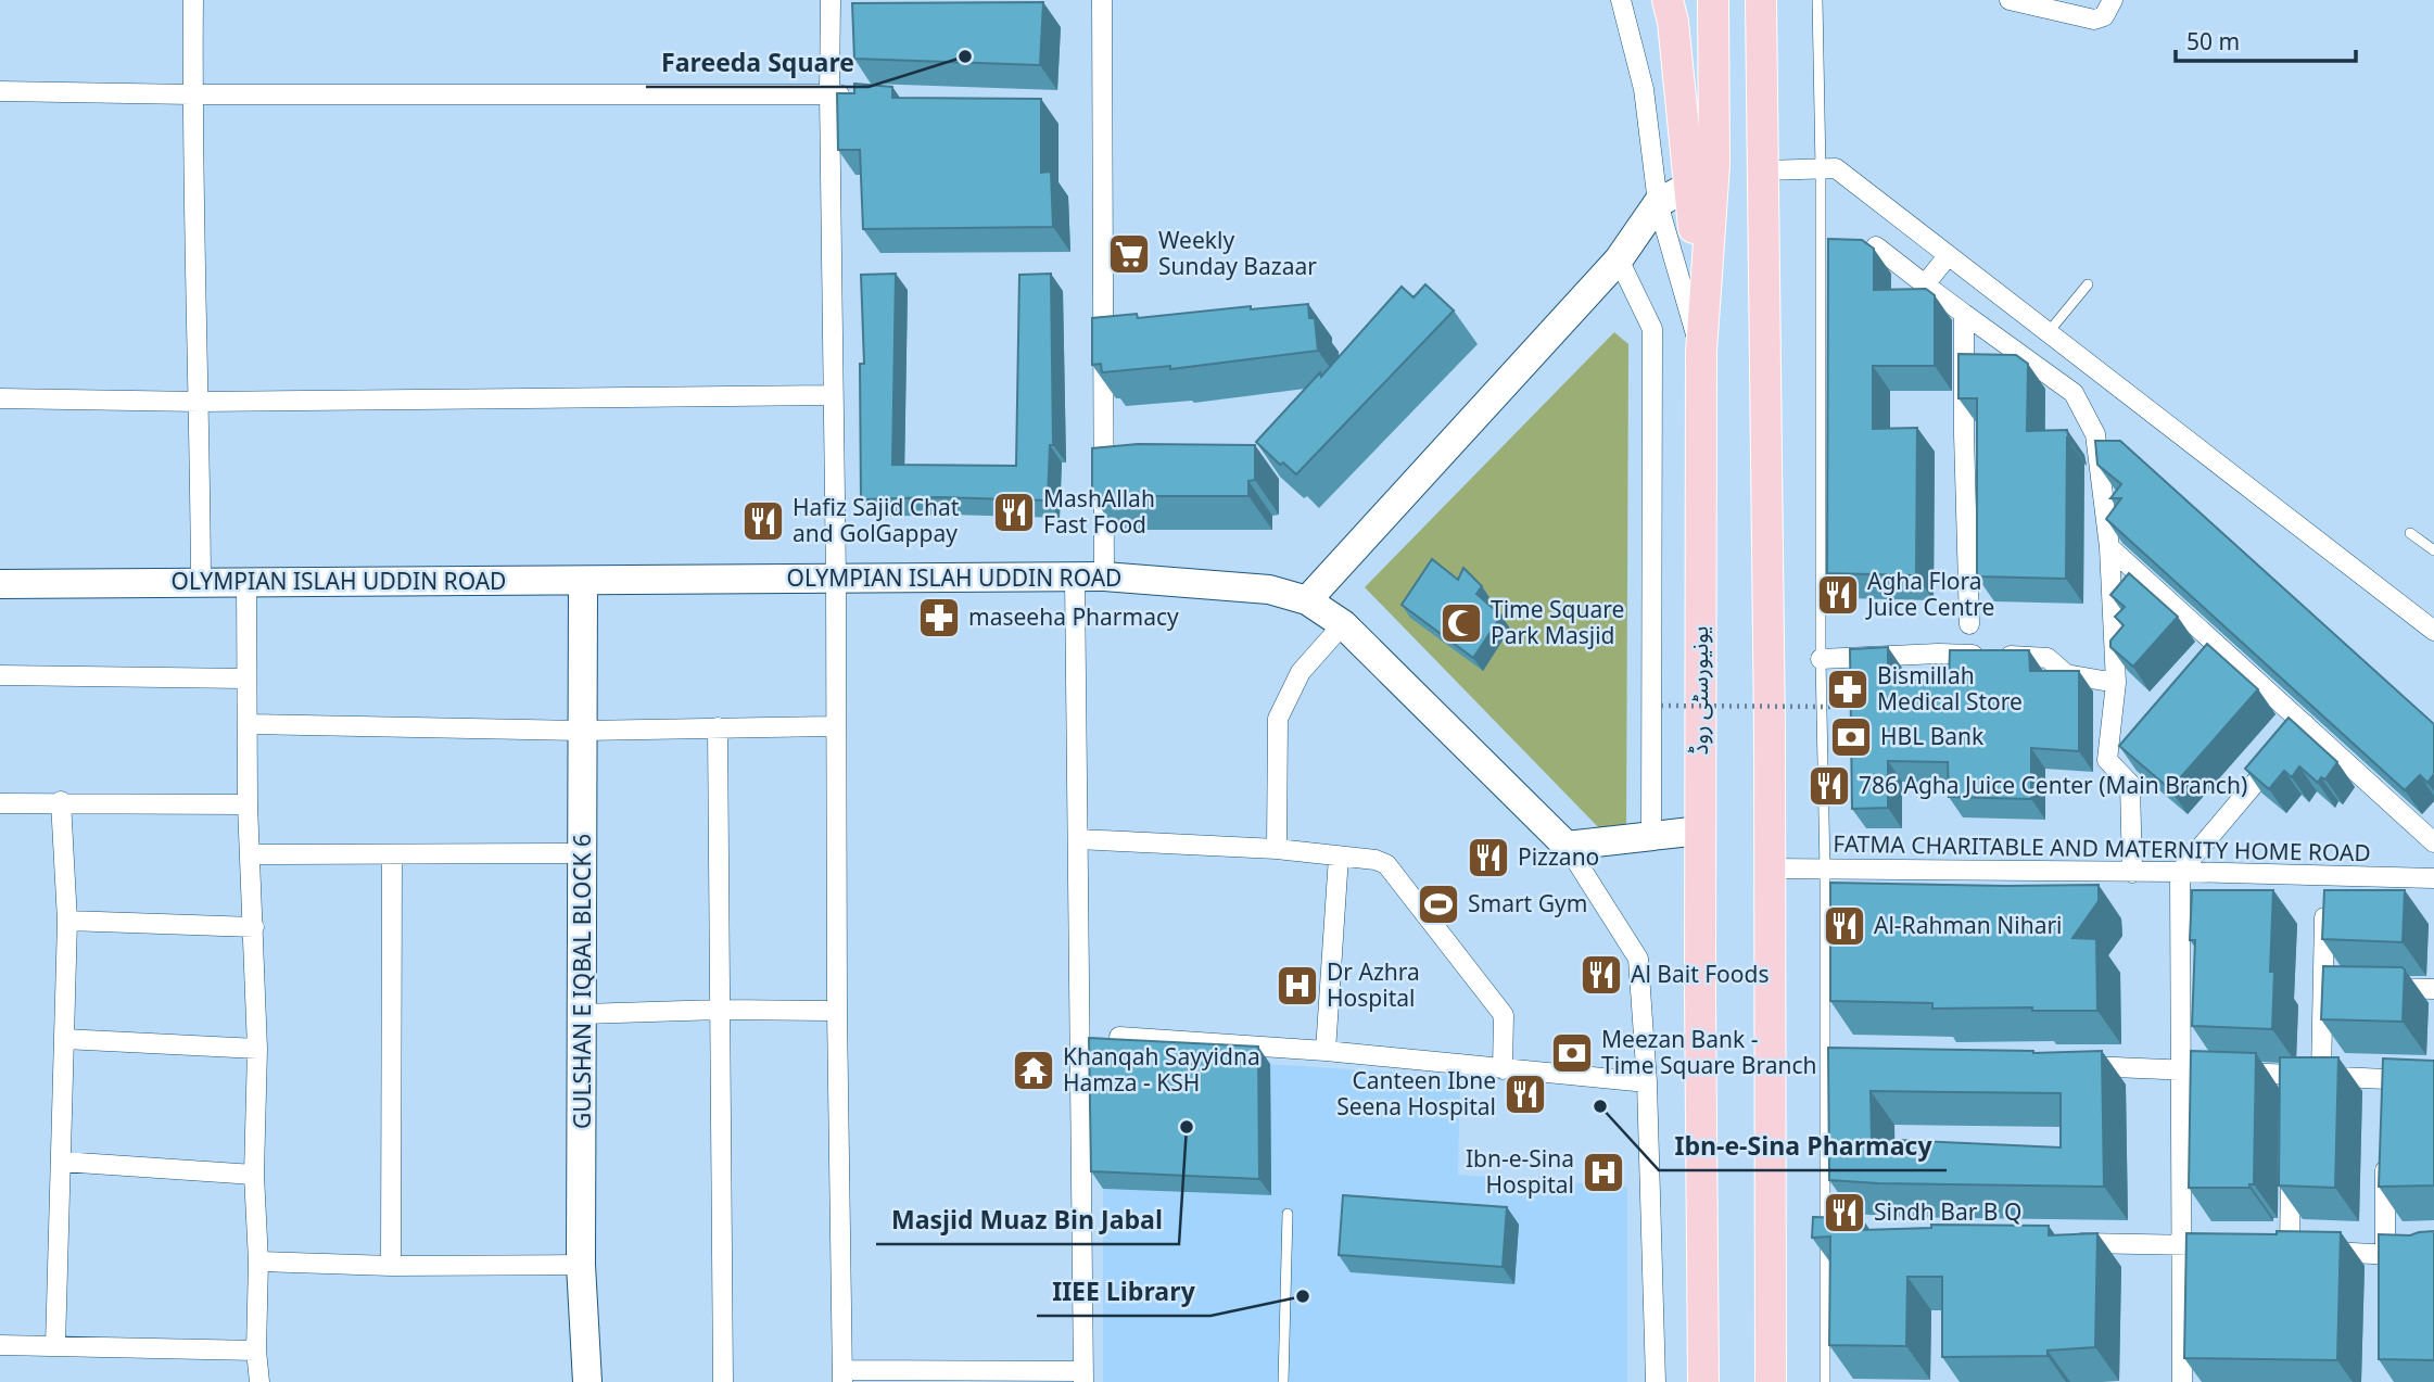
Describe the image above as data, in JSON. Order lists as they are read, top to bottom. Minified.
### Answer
{"streets":{"main road":["یونیورسٹی روڈ"],"street":["OLYMPIAN ISLAH UDDIN ROAD","FATMA CHARITABLE AND MATERNITY HOME ROAD","GULSHAN E IQBAL BLOCK 6"]},"crossings":[["OLYMPIAN ISLAH UDDIN ROAD","GULSHAN E IQBAL BLOCK 6"]],"places":{"other":["Fareeda Square","Ibn-e-Sina Pharmacy","Masjid Muaz Bin Jabal","IIEE Library"],"supermarket":["Weekly Sunday Bazaar"],"restaurant":["MashAllah Fast Food","Hafiz Sajid Chat and GolGappay","Agha Flora Juice Centre","786 Agha Juice Center (Main Branch)","Pizzano","Al-Rahman Nihari","Al Bait Foods","Canteen Ibne Seena Hospital","Sindh Bar B Q"],"pharmacy":["maseeha Pharmacy","Bismillah Medical Store"],"mosque":["Time Square Park Masjid"],"bank":["HBL Bank","Meezan Bank - Time Square Branch"],"sports":["Smart Gym"],"hospital":["Dr Azhra Hospital","Ibn-e-Sina Hospital"],"temple":["Khanqah Sayyidna Hamza - KSH"]},"scale_bar":"50 m"}
